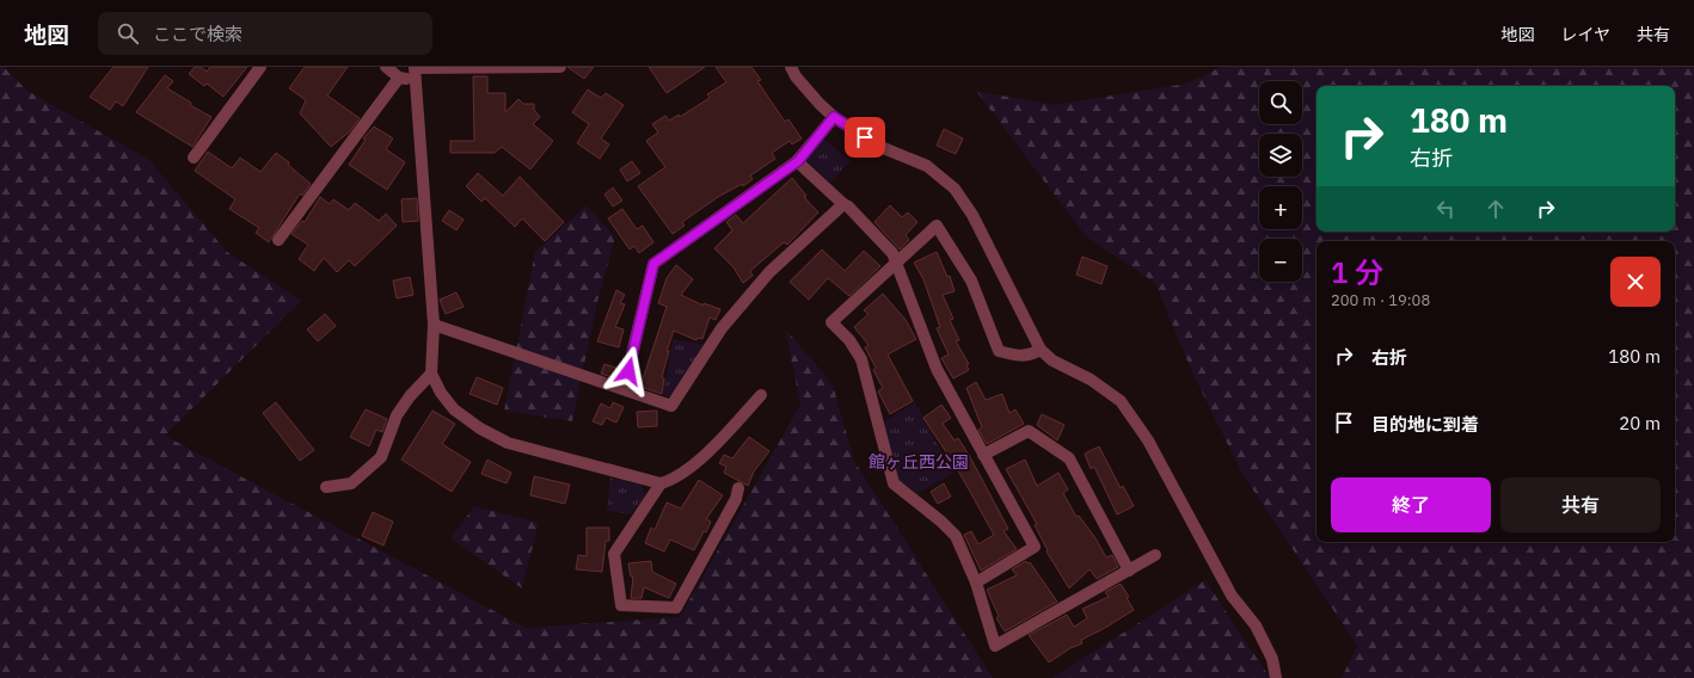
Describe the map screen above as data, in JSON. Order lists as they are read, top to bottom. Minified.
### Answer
{"parks":["館ヶ丘西公園"],"page":{"header":"地図","search":"ここで検索","nav":["地図","レイヤ","共有"],"map_buttons":["+","−"],"turn":["180 m","右折"],"heading":["1 分","200 m · 19:08"],"list":[{"name":"右折","value":"180 m"},{"name":"目的地に到着","value":"20 m"}],"buttons":["終了","共有"]}}
